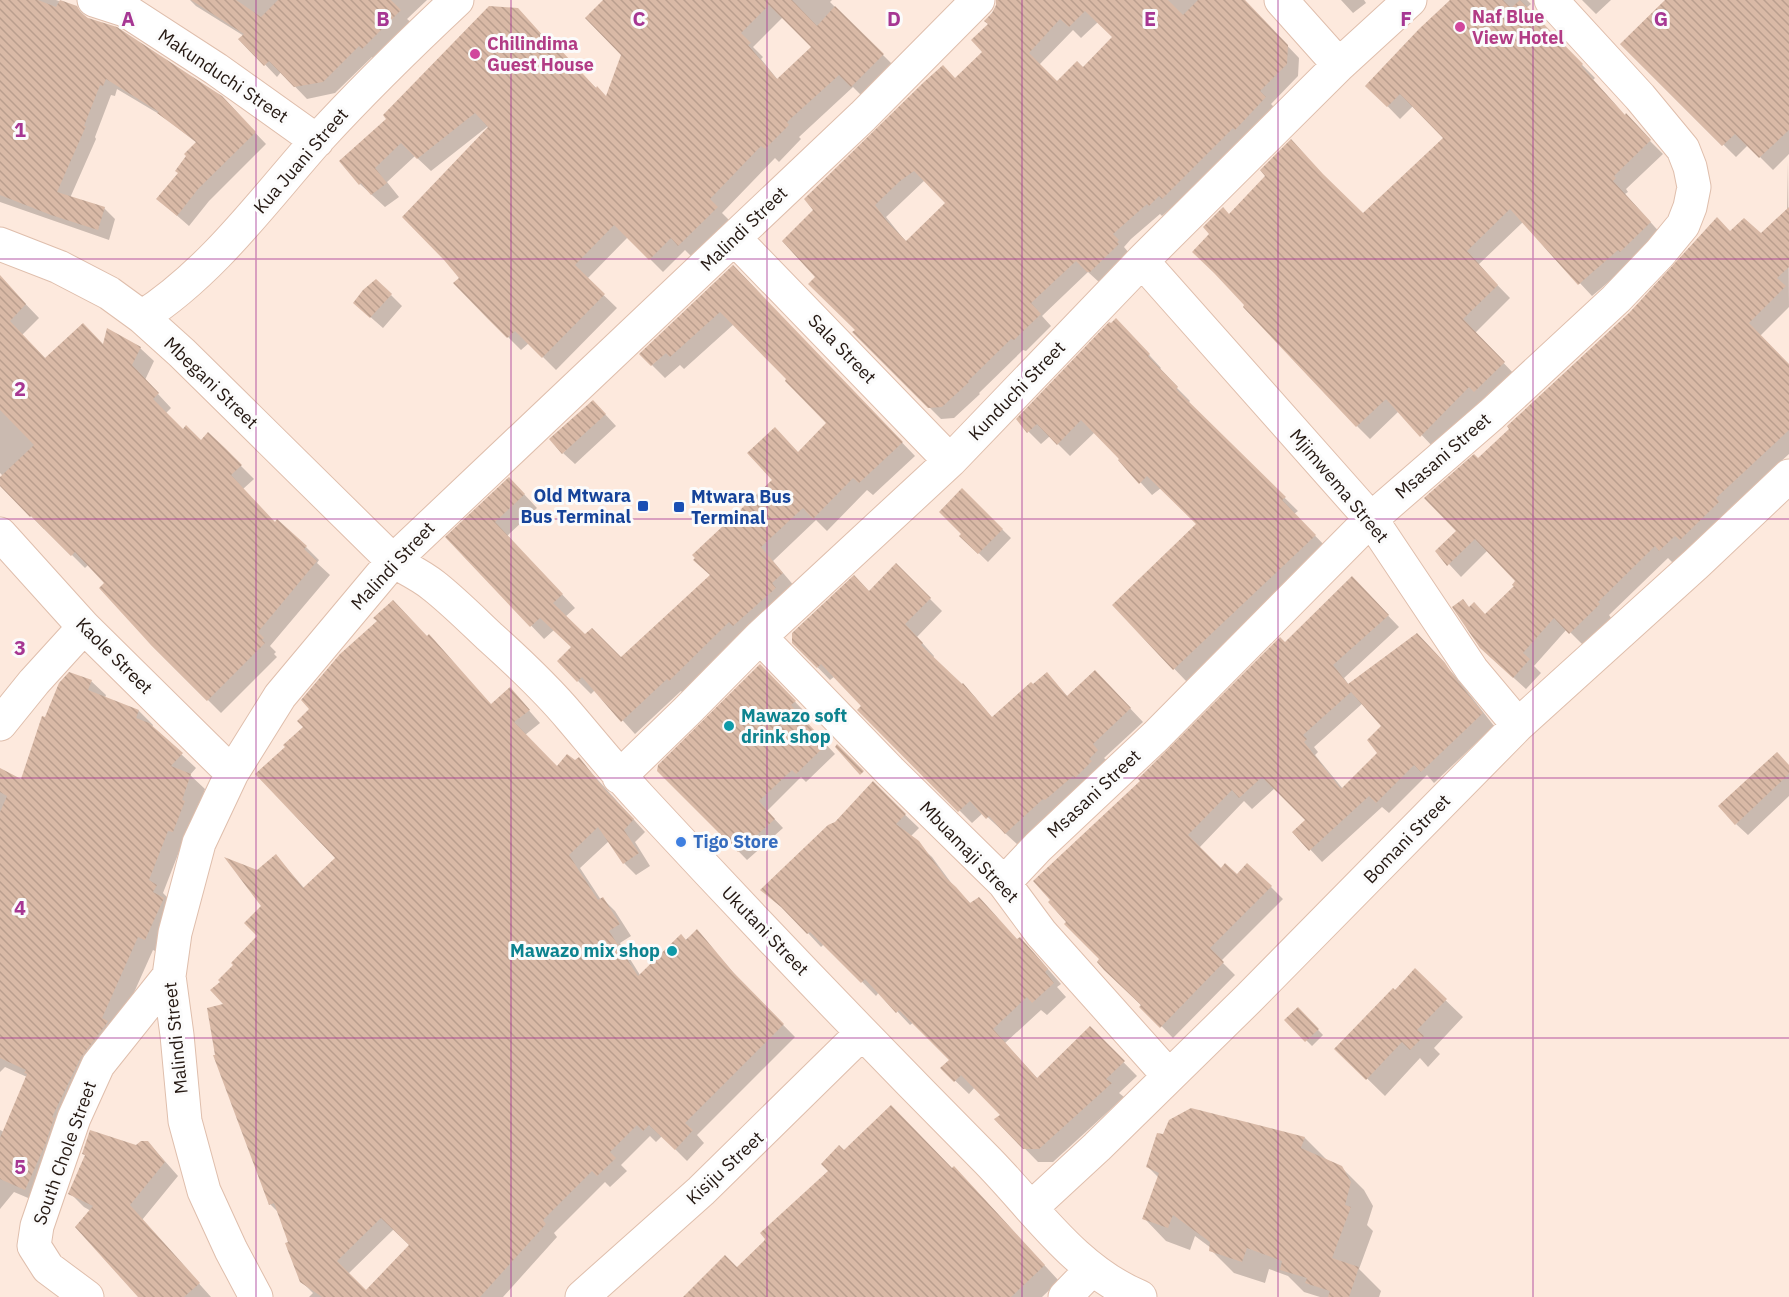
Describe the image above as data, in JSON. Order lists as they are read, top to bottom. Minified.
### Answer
{"streets":{"street":["Makunduchi Street","Kua Juani Street","Malindi Street","Sala Street","Mbegani Street","Kunduchi Street","Msasani Street","Mjimwema Street","Kaole Street","Bomani Street","Mbuamaji Street","Ukutani Street","South Chole Street","Kisiju Street"]},"crossings":[["Makunduchi Street","Kua Juani Street"],["Kua Juani Street","Mbegani Street"],["Malindi Street","Sala Street"],["Malindi Street","Mbegani Street"],["Malindi Street","Kaole Street"],["Malindi Street","Ukutani Street"],["Malindi Street","South Chole Street"],["Sala Street","Kunduchi Street"],["Mbegani Street","Ukutani Street"],["Kunduchi Street","Mjimwema Street"],["Kunduchi Street","Mbuamaji Street"],["Kunduchi Street","Ukutani Street"],["Msasani Street","Mjimwema Street"],["Msasani Street","Mbuamaji Street"],["Mjimwema Street","Bomani Street"],["Bomani Street","Mbuamaji Street"],["Bomani Street","Ukutani Street"],["Ukutani Street","Kisiju Street"]],"places":{"other":["Naf Blue View Hotel","Chilindima Guest House","Mawazo soft drink shop","Tigo Store","Mawazo mix shop"],"transit":["Old Mtwara Bus Terminal","Mtwara Bus Terminal"]},"grid":{"columns":["A","B","C","D","E","F","G"],"rows":["1","2","3","4","5"]}}
